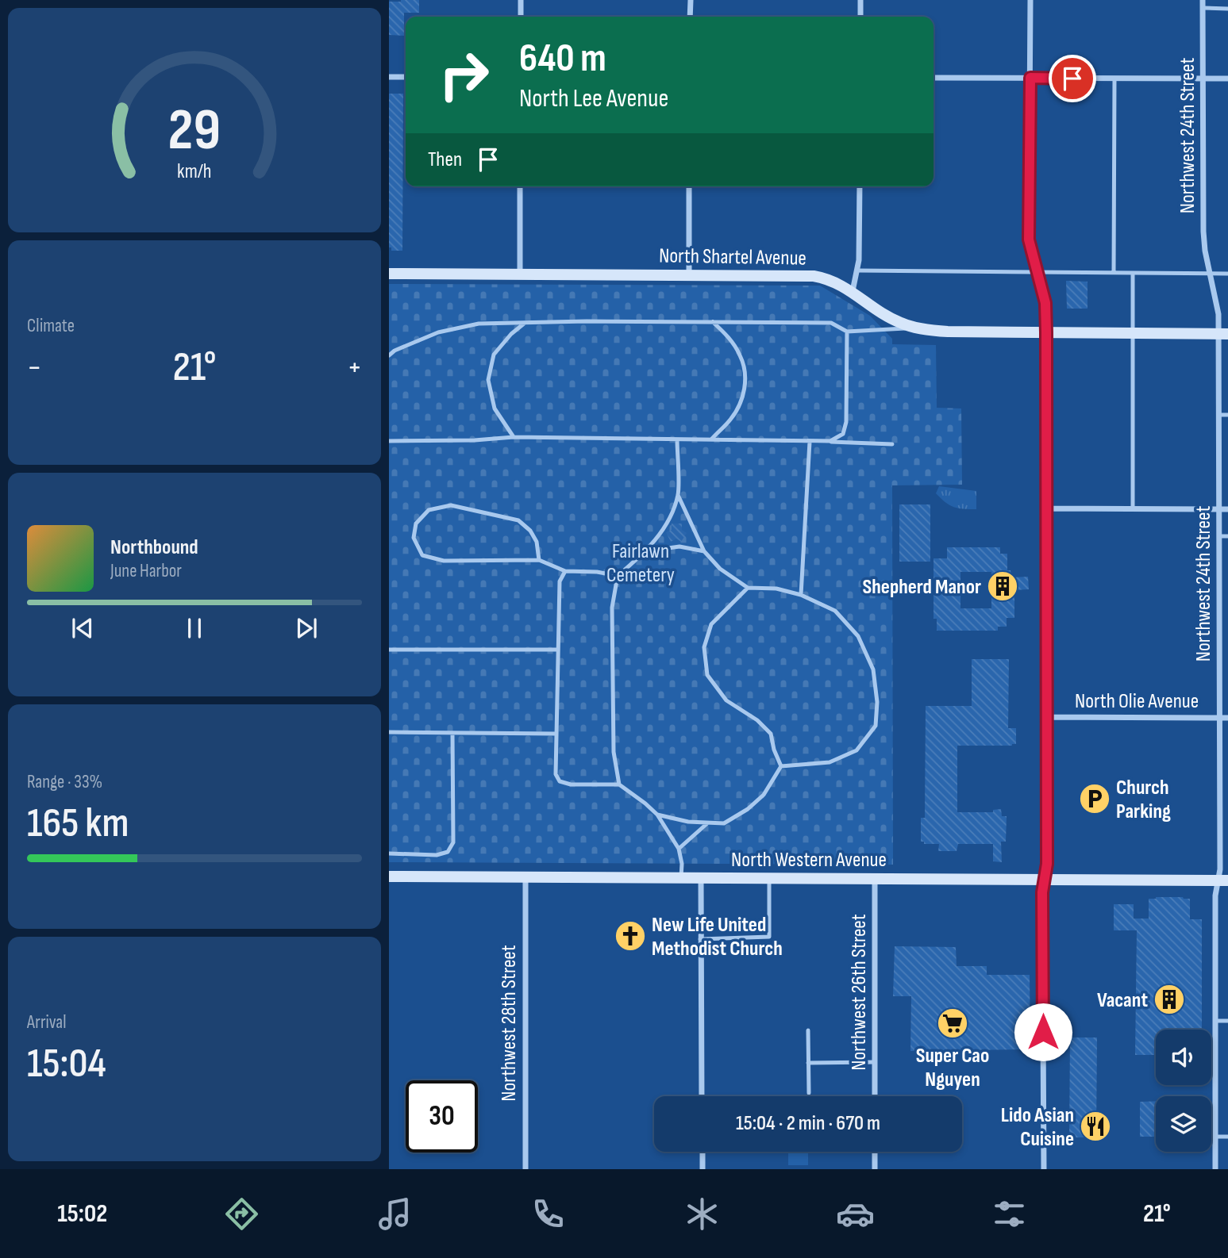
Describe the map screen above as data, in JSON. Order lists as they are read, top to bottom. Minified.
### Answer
{"streets":{"street":["Northwest 24th Street","North Shartel Avenue","North Olie Avenue","North Western Avenue","Northwest 26th Street","Northwest 28th Street"]},"crossings":[["Northwest 24th Street","North Shartel Avenue"],["Northwest 24th Street","North Olie Avenue"],["Northwest 24th Street","North Western Avenue"],["North Western Avenue","Northwest 26th Street"],["North Western Avenue","Northwest 28th Street"]],"parks":["Fairlawn Cemetery"],"places":{"building":["Shepherd Manor","Vacant"],"parking":["Church Parking"],"church":["New Life United Methodist Church"],"supermarket":["Super Cao Nguyen"],"restaurant":["Lido Asian Cuisine"]},"page":{"turn":["640 m","North Lee Avenue"],"then":"Then","tile":["Climate",["Range · 33%","165 km"],["Arrival","15:04"]],"heat":["−","21°","+"],"song":["Northbound","June Harbor"],"limit":"30","trip":"15:04 · 2 min · 670 m","tabs":["15:02","21°"],"gauge":["29","km/h"]}}
